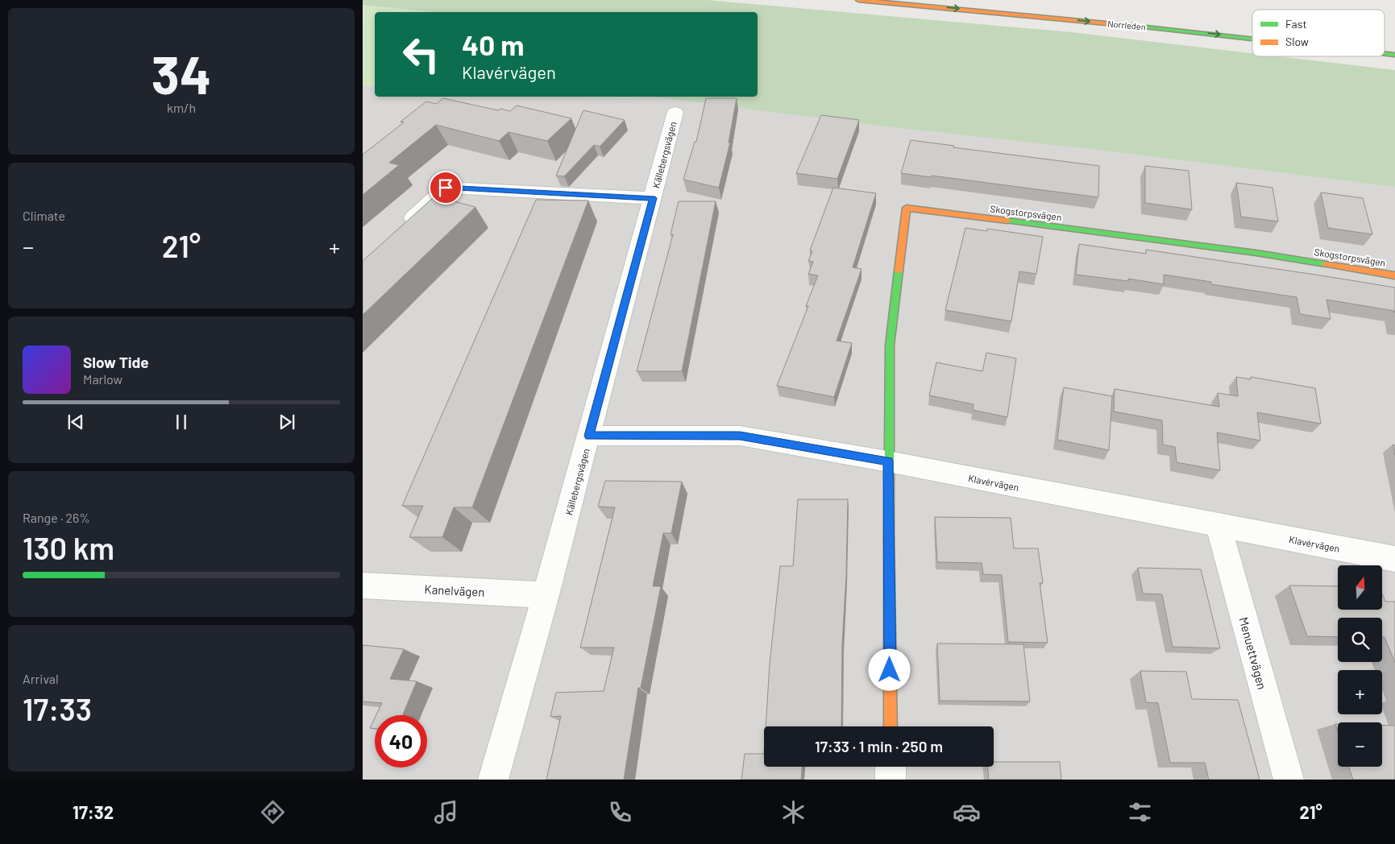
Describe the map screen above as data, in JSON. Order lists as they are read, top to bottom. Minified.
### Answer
{"streets":{"main road":["Norrleden","Skogstorpsvägen"],"street":["Källebergsvägen","Klavérvägen","Kanelvägen","Menuettvägen"]},"crossings":[["Källebergsvägen","Klavérvägen"],["Källebergsvägen","Kanelvägen"],["Skogstorpsvägen","Klavérvägen"],["Klavérvägen","Menuettvägen"]],"legend":["Fast","Slow"],"north":"top","page":{"tile":[["34","km/h"],"Climate",["Range · 26%","130 km"],["Arrival","17:33"]],"turn":["40 m","Klavérvägen"],"heat":["−","21°","+"],"song":["Slow Tide","Marlow"],"map_buttons":["+","−"],"limit":"40","trip":"17:33 · 1 min · 250 m","tabs":["17:32","21°"]}}
